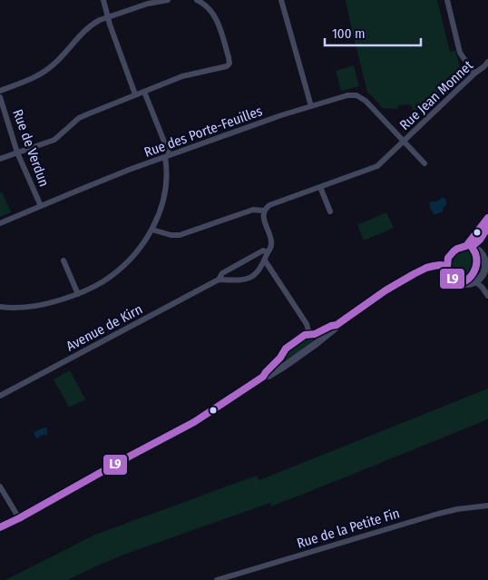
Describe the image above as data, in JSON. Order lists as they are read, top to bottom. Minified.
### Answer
{"streets":{"street":["Rue Jean Monnet","Rue des Porte-Feuilles","Rue de Verdun","Avenue de Kirn","Rue de la Petite Fin"]},"crossings":[["Rue Jean Monnet","Rue des Porte-Feuilles"],["Rue des Porte-Feuilles","Rue de Verdun"]],"lines":["transit line L9"],"scale_bar":"100 m"}
